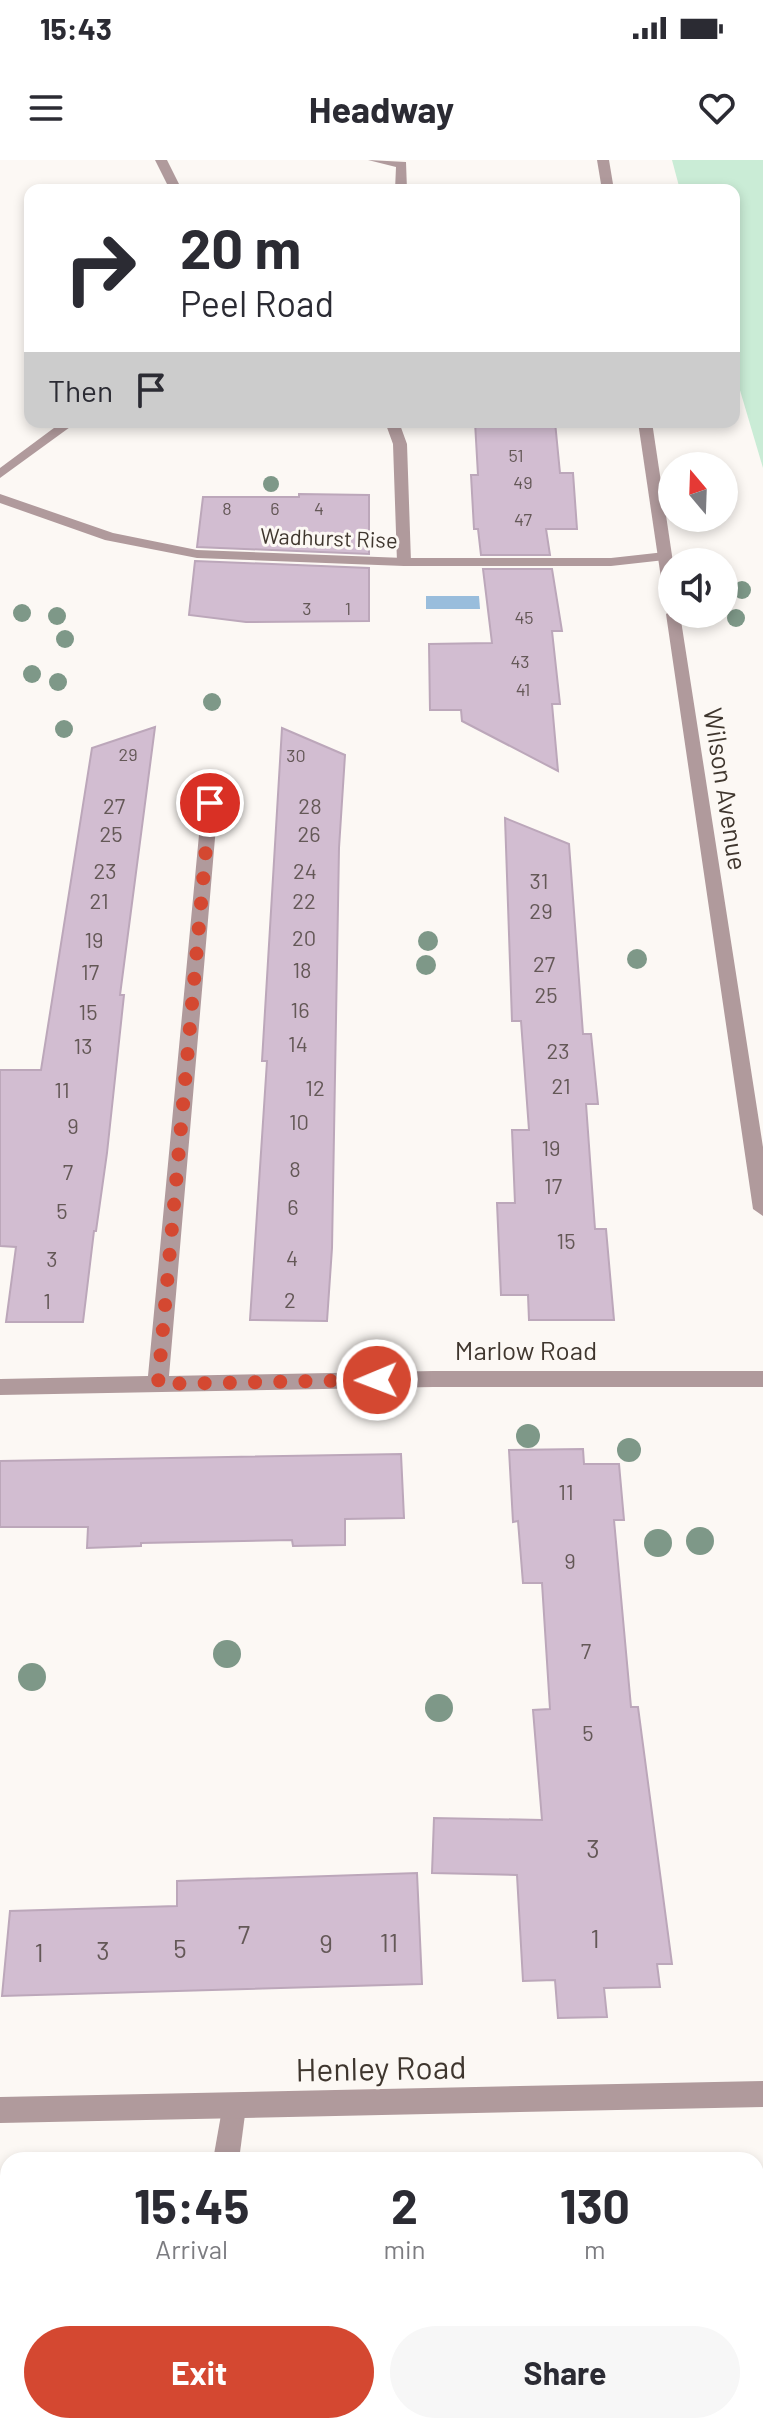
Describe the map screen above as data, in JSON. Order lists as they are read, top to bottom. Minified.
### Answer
{"streets":{"street":["Wadhurst Rise","Wilson Avenue","Marlow Road","Henley Road"]},"house_numbers":["51","49","8","6","4","47","3","1","45","43","41","29","30","27","28","25","26","23","24","31","21","22","29","20","19","27","18","17","25","16","15","14","13","23","21","12","11","10","9","19","8","7","17","6","5","15","4","3","2","1","11","9","7","5","3","7","1","11","9","5","3","1"],"north":"top","page":{"status":"15:43","header":"Headway","turn":["20 m","Peel Road"],"then":"Then","eta":["15:45","Arrival","2","min","130","m"],"buttons":["Exit","Share"]}}
